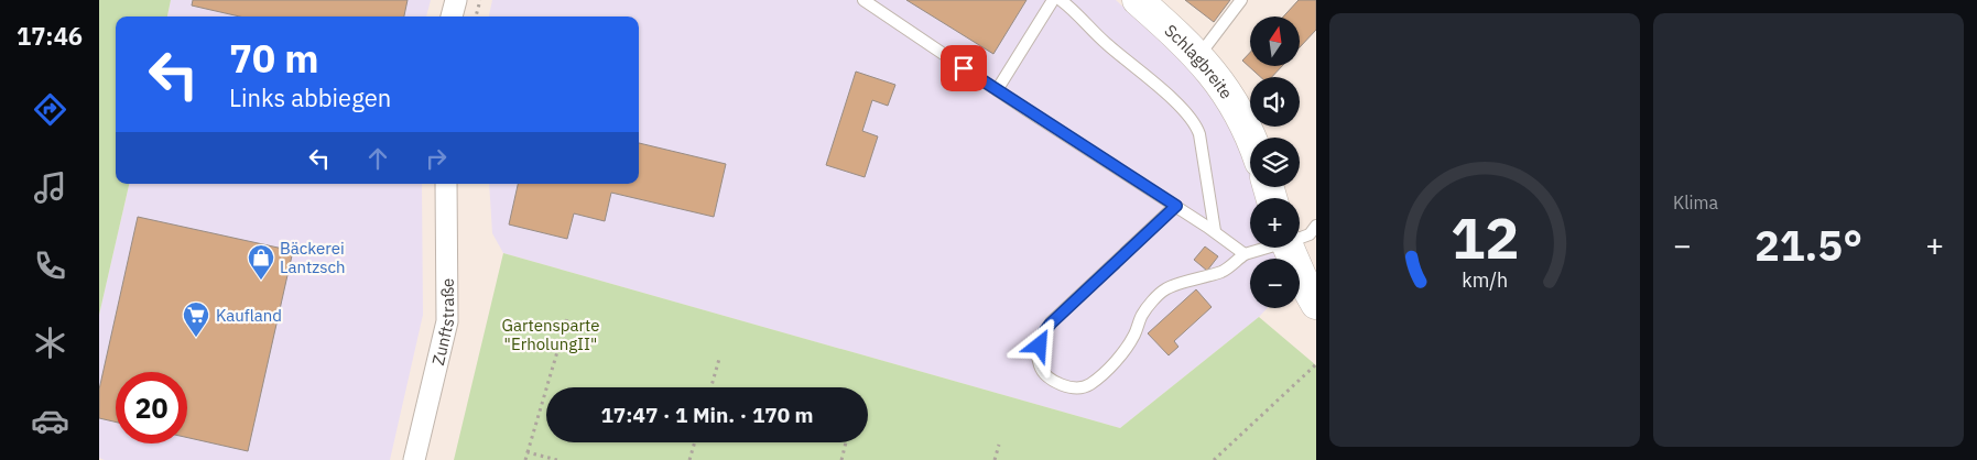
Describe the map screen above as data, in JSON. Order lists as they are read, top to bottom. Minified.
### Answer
{"streets":{"street":["Schlagbreite","Zunftstraße"]},"parks":["Gartensparte \"ErholungII\""],"places":{"shop":["Bäckerei Lantzsch"],"supermarket":["Kaufland"]},"north":"top","page":{"tabs":"17:46","tile":"Klima","map_buttons":["+","−"],"turn":["70 m","Links abbiegen"],"heat":["−","21.5°","+"],"limit":"20","trip":"17:47 · 1 Min. · 170 m","gauge":["12","km/h"]}}
